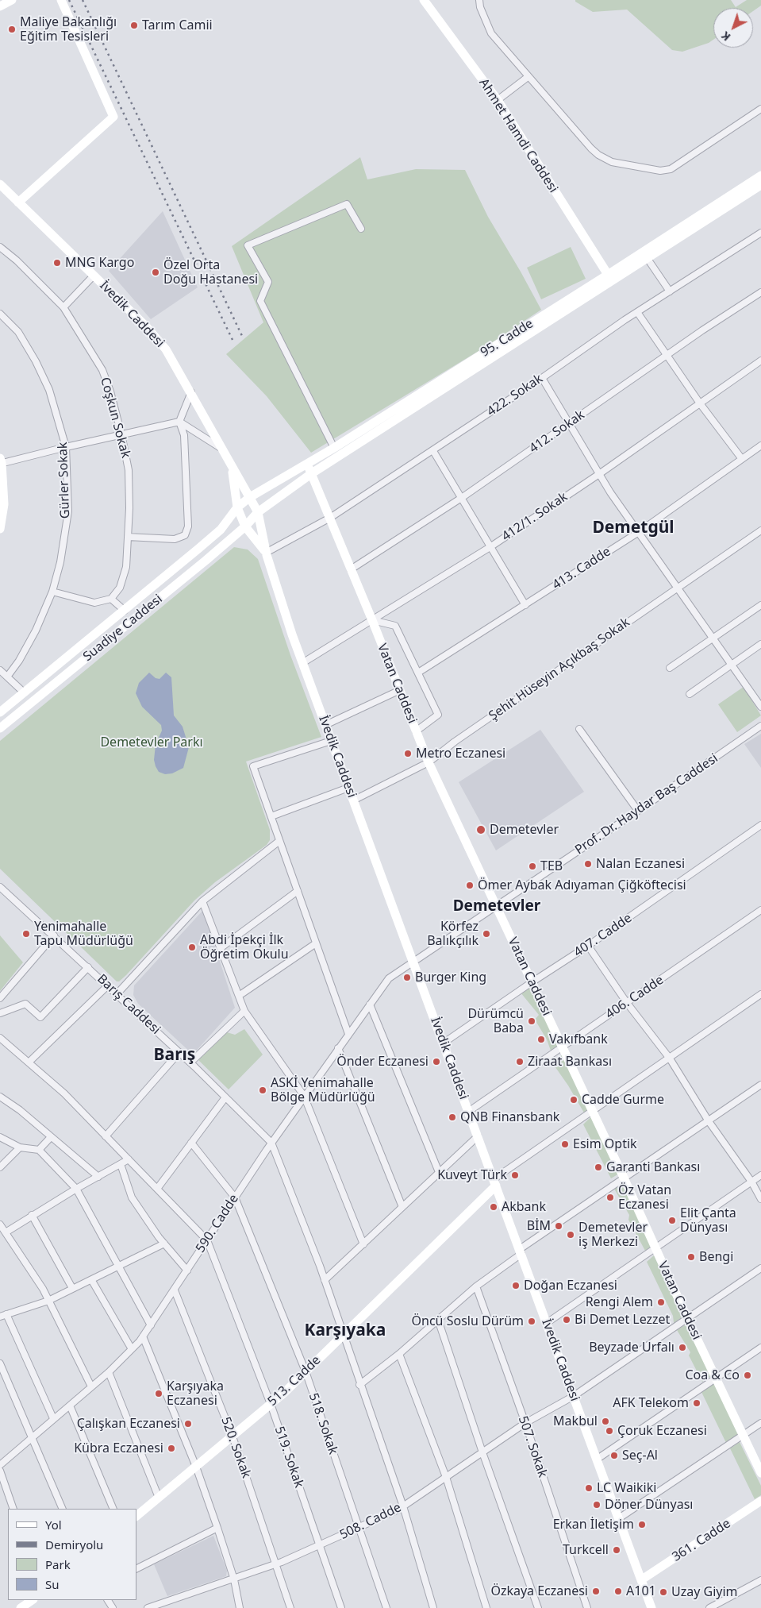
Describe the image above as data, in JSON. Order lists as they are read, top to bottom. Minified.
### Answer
{"streets":{"main road":["Ahmet Hamdi Caddesi","İvedik Caddesi","95. Cadde","Suadiye Caddesi","Vatan Caddesi","513. Cadde","361. Cadde"],"street":["422. Sokak","Coşkun Sokak","412. Sokak","Gürler Sokak","412/1. Sokak","413. Cadde","Şehit Hüseyin Açıkbaş Sokak","Prof. Dr. Haydar Baş Caddesi","407. Cadde","406. Cadde","Barış Caddesi","590. Cadde","518. Sokak","507. Sokak","520. Sokak","519. Sokak","508. Cadde"]},"crossings":[["Ahmet Hamdi Caddesi","95. Cadde"],["İvedik Caddesi","95. Cadde"],["İvedik Caddesi","422. Sokak"],["İvedik Caddesi","412/1. Sokak"],["İvedik Caddesi","Suadiye Caddesi"],["İvedik Caddesi","Şehit Hüseyin Açıkbaş Sokak"],["İvedik Caddesi","Prof. Dr. Haydar Baş Caddesi"],["İvedik Caddesi","407. Cadde"],["İvedik Caddesi","406. Cadde"],["İvedik Caddesi","590. Cadde"],["İvedik Caddesi","513. Cadde"],["İvedik Caddesi","508. Cadde"],["İvedik Caddesi","361. Cadde"],["95. Cadde","Vatan Caddesi"],["422. Sokak","Vatan Caddesi"],["412. Sokak","Vatan Caddesi"],["412/1. Sokak","Vatan Caddesi"],["Şehit Hüseyin Açıkbaş Sokak","Vatan Caddesi"],["Vatan Caddesi","Prof. Dr. Haydar Baş Caddesi"],["Vatan Caddesi","407. Cadde"],["Vatan Caddesi","406. Cadde"],["Vatan Caddesi","508. Cadde"],["Prof. Dr. Haydar Baş Caddesi","590. Cadde"],["Barış Caddesi","590. Cadde"],["590. Cadde","518. Sokak"],["590. Cadde","520. Sokak"],["590. Cadde","519. Sokak"],["513. Cadde","518. Sokak"],["513. Cadde","520. Sokak"],["513. Cadde","519. Sokak"],["518. Sokak","508. Cadde"],["507. Sokak","508. Cadde"],["520. Sokak","508. Cadde"],["519. Sokak","508. Cadde"]],"districts":["Demetgül","Demetevler","Barış","Karşıyaka"],"parks":["Demetevler Parkı"],"places":["Tarım Camii","Maliye Bakanlığı Eğitim Tesisleri","MNG Kargo","Özel Orta Doğu Hastanesi","Metro Eczanesi","Demetevler","Nalan Eczanesi","TEB","Ömer Aybak Adıyaman Çiğköftecisi","Yenimahalle Tapu Müdürlüğü","Körfez Balıkçılık","Abdi İpekçi İlk Öğretim Okulu","Burger King","Dürümcü Baba","Vakıfbank","Önder Eczanesi","Ziraat Bankası","ASKİ Yenimahalle Bölge Müdürlüğü","Cadde Gurme","QNB Finansbank","Esim Optik","Garanti Bankası","Kuveyt Türk","Öz Vatan Eczanesi","Akbank","Elit Çanta Dünyası","BİM","Demetevler iş Merkezi","Bengi","Doğan Eczanesi","Rengi Alem","Bi Demet Lezzet","Öncü Soslu Dürüm","Beyzade Urfalı","Coa & Co","Karşıyaka Eczanesi","AFK Telekom","Makbul","Çalışkan Eczanesi","Çoruk Eczanesi","Kübra Eczanesi","Seç-Al","LC Waikiki","Döner Dünyası","Erkan İletişim","Turkcell","Özkaya Eczanesi","A101","Uzay Giyim"],"legend":["Yol","Demiryolu","Park","Su"],"north":"bottom left"}
